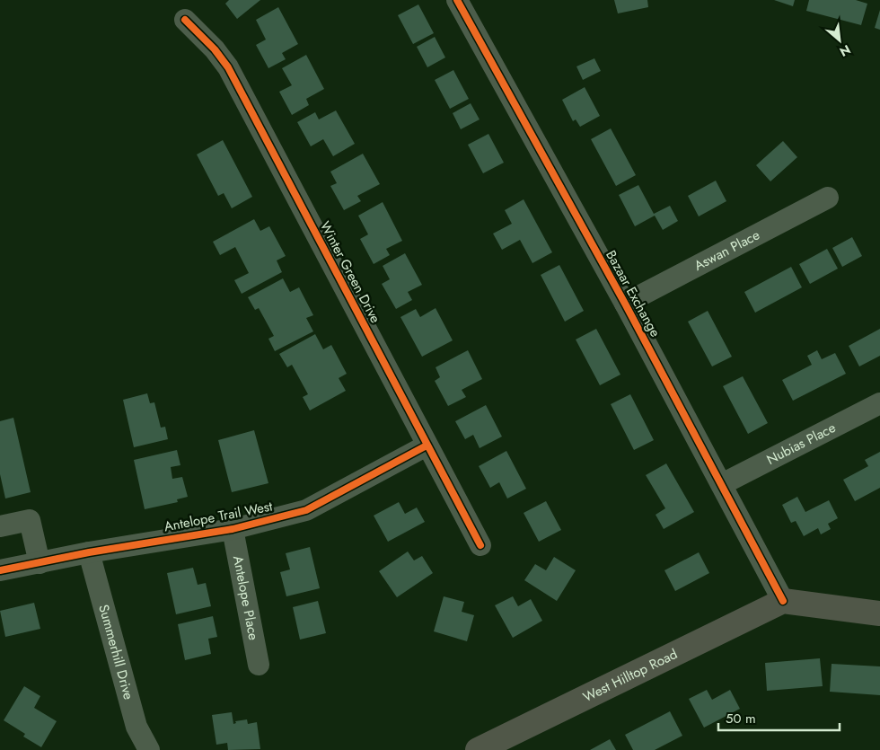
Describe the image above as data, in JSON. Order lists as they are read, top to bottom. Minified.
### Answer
{"streets":{"main road":["West Hilltop Road"],"street":["Aswan Place","Winter Green Drive","Bazaar Exchange","Nubias Place","Antelope Trail West","Antelope Place","Summerhill Drive"]},"crossings":[["Aswan Place","Bazaar Exchange"],["Winter Green Drive","Antelope Trail West"],["Bazaar Exchange","Nubias Place"],["Bazaar Exchange","West Hilltop Road"],["Antelope Trail West","Antelope Place"],["Antelope Trail West","Summerhill Drive"]],"scale_bar":"50 m","north":"bottom right"}
